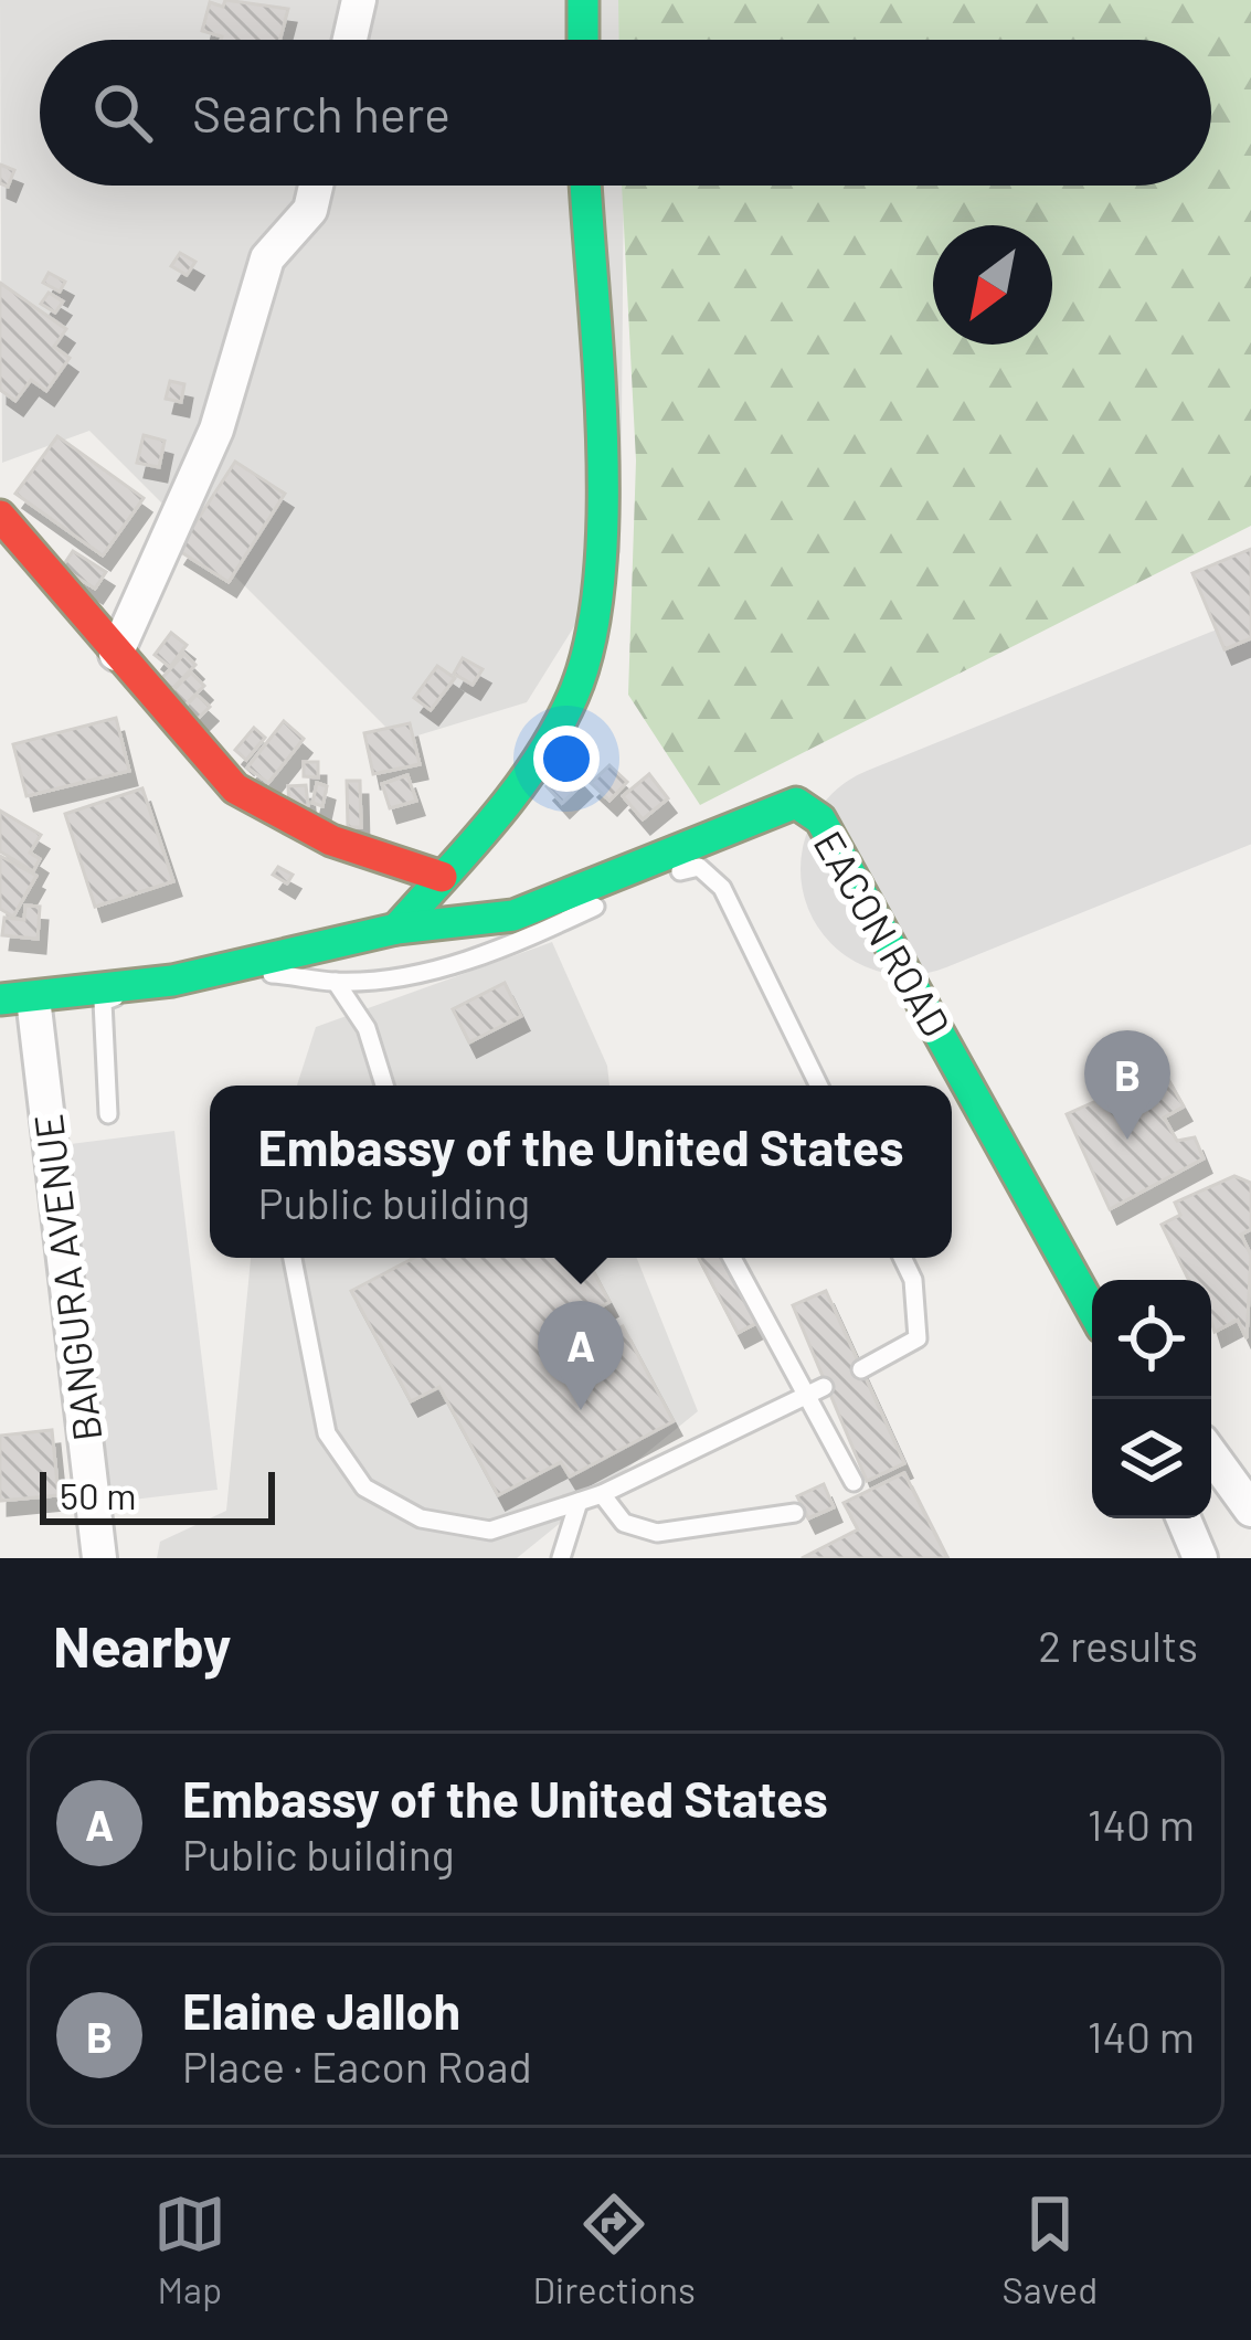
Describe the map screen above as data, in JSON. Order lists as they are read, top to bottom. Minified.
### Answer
{"streets":{"street":["EACON ROAD","BANGURA AVENUE"]},"scale_bar":"50 m","north":"bottom left","page":{"search":"Search here","pins":["B","A"],"popup":["Embassy of the United States","Public building"],"scale":"50 m","heading":["Nearby","2 results"],"list":[{"mark":"A","name":"Embassy of the United States","note":"Public building","value":"140 m"},{"mark":"B","name":"Elaine Jalloh","note":"Place · Eacon Road","value":"140 m"}],"nav":["Map","Directions","Saved"]}}
